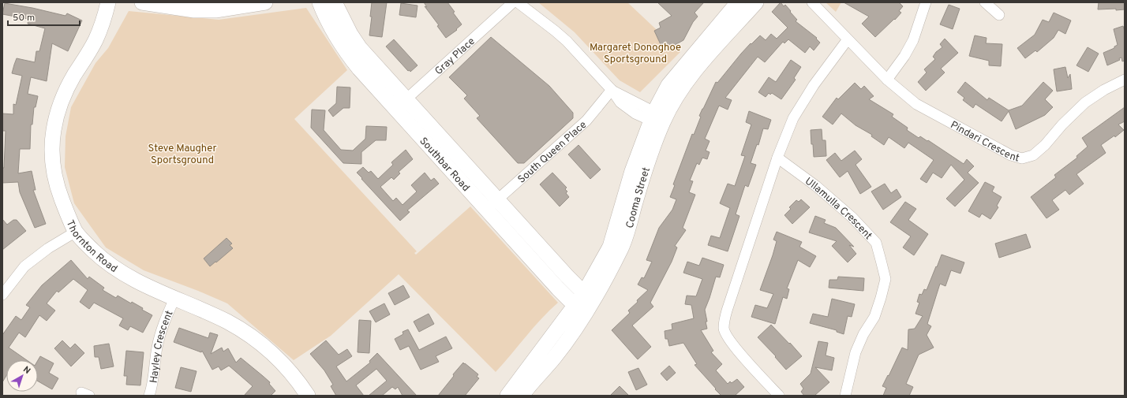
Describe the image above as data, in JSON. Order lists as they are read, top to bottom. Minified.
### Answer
{"streets":{"main road":["Southbar Road","Cooma Street","Thornton Road"],"street":["Gray Place","Pindari Crescent","South Queen Place","Ullamulla Crescent","Hayley Crescent"]},"crossings":[["Gray Place","Southbar Road"],["South Queen Place","Southbar Road"],["Southbar Road","Cooma Street"],["Thornton Road","Hayley Crescent"]],"parks":["Margaret Donoghoe Sportsground","Steve Maugher Sportsground"],"scale_bar":"50 m","north":"top right"}
